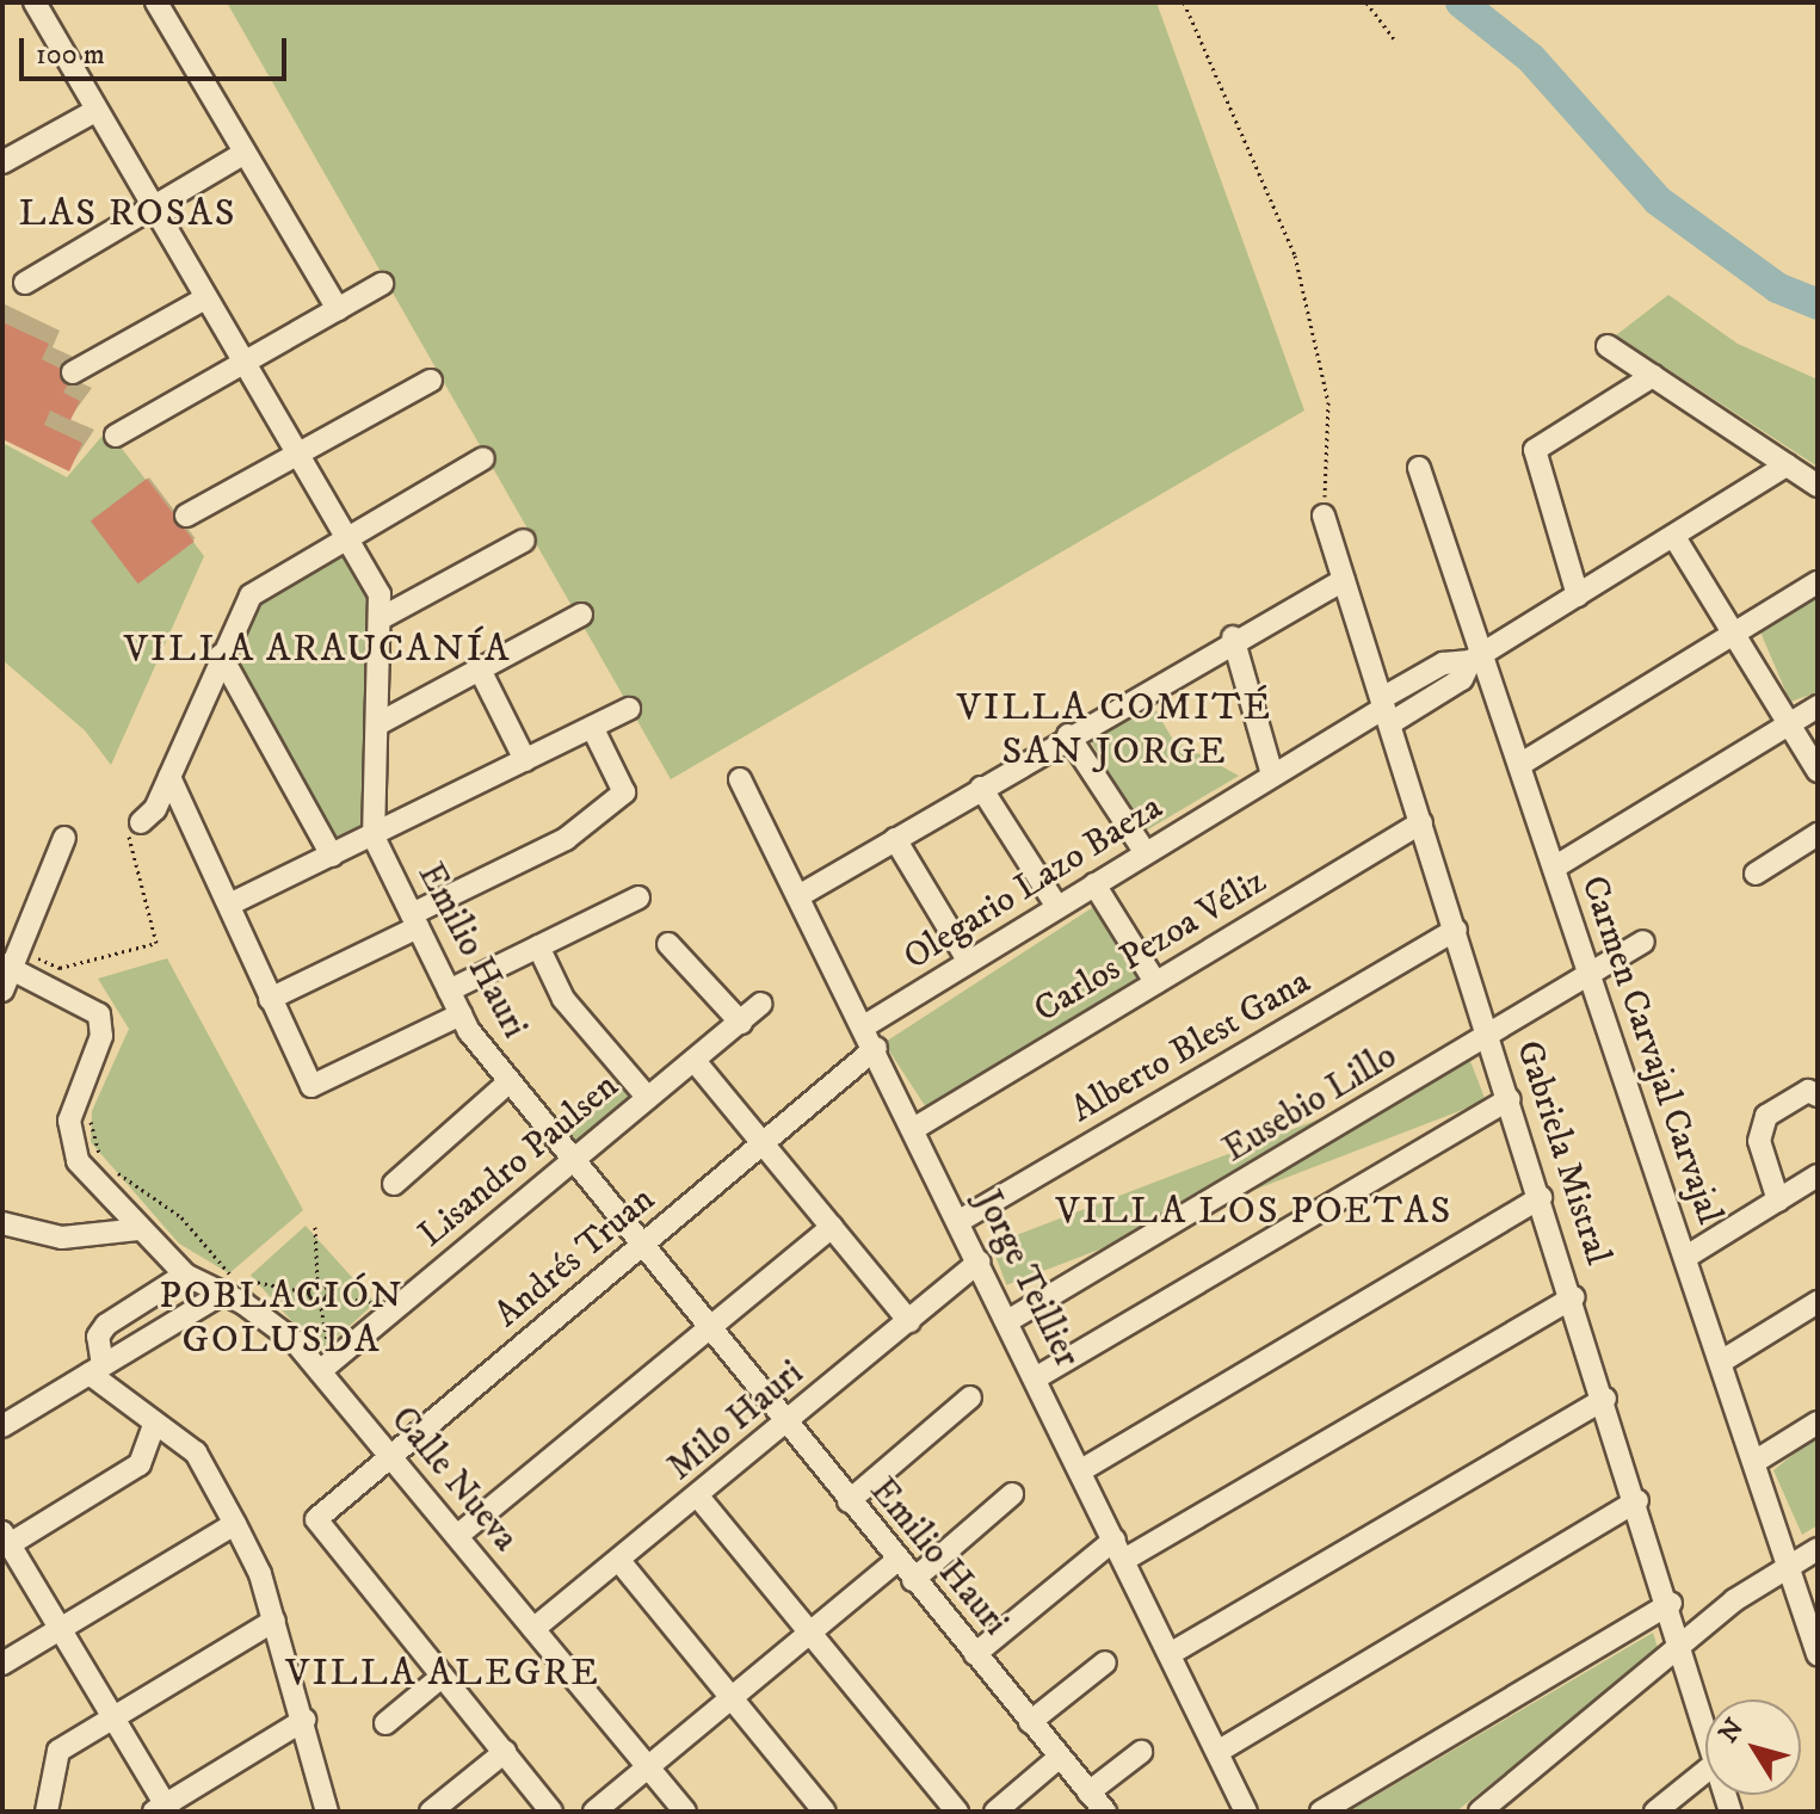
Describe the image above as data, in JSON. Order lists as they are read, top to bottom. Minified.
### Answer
{"streets":{"street":["Olegario Lazo Baeza","Carlos Pezoa Véliz","Emilio Hauri","Alberto Blest Gana","Carmen Carvajal Carvajal","Eusebio Lillo","Gabriela Mistral","Lisandro Paulsen","Andrés Truan","Jorge Teillier","Milo Hauri","Calle Nueva"]},"crossings":[["Olegario Lazo Baeza","Carmen Carvajal Carvajal"],["Olegario Lazo Baeza","Gabriela Mistral"],["Olegario Lazo Baeza","Jorge Teillier"],["Carlos Pezoa Véliz","Gabriela Mistral"],["Carlos Pezoa Véliz","Jorge Teillier"],["Emilio Hauri","Lisandro Paulsen"],["Emilio Hauri","Andrés Truan"],["Emilio Hauri","Milo Hauri"],["Alberto Blest Gana","Gabriela Mistral"],["Alberto Blest Gana","Jorge Teillier"],["Carmen Carvajal Carvajal","Eusebio Lillo"],["Eusebio Lillo","Gabriela Mistral"],["Eusebio Lillo","Jorge Teillier"],["Lisandro Paulsen","Calle Nueva"],["Andrés Truan","Jorge Teillier"],["Andrés Truan","Calle Nueva"],["Jorge Teillier","Milo Hauri"],["Milo Hauri","Calle Nueva"]],"districts":["LAS ROSAS","VILLA ARAUCANÍA","VILLA COMITÉ SAN JORGE","VILLA LOS POETAS","POBLACIÓN GOLUSDA","VILLA ALEGRE"],"scale_bar":"100 m","north":"top left"}
